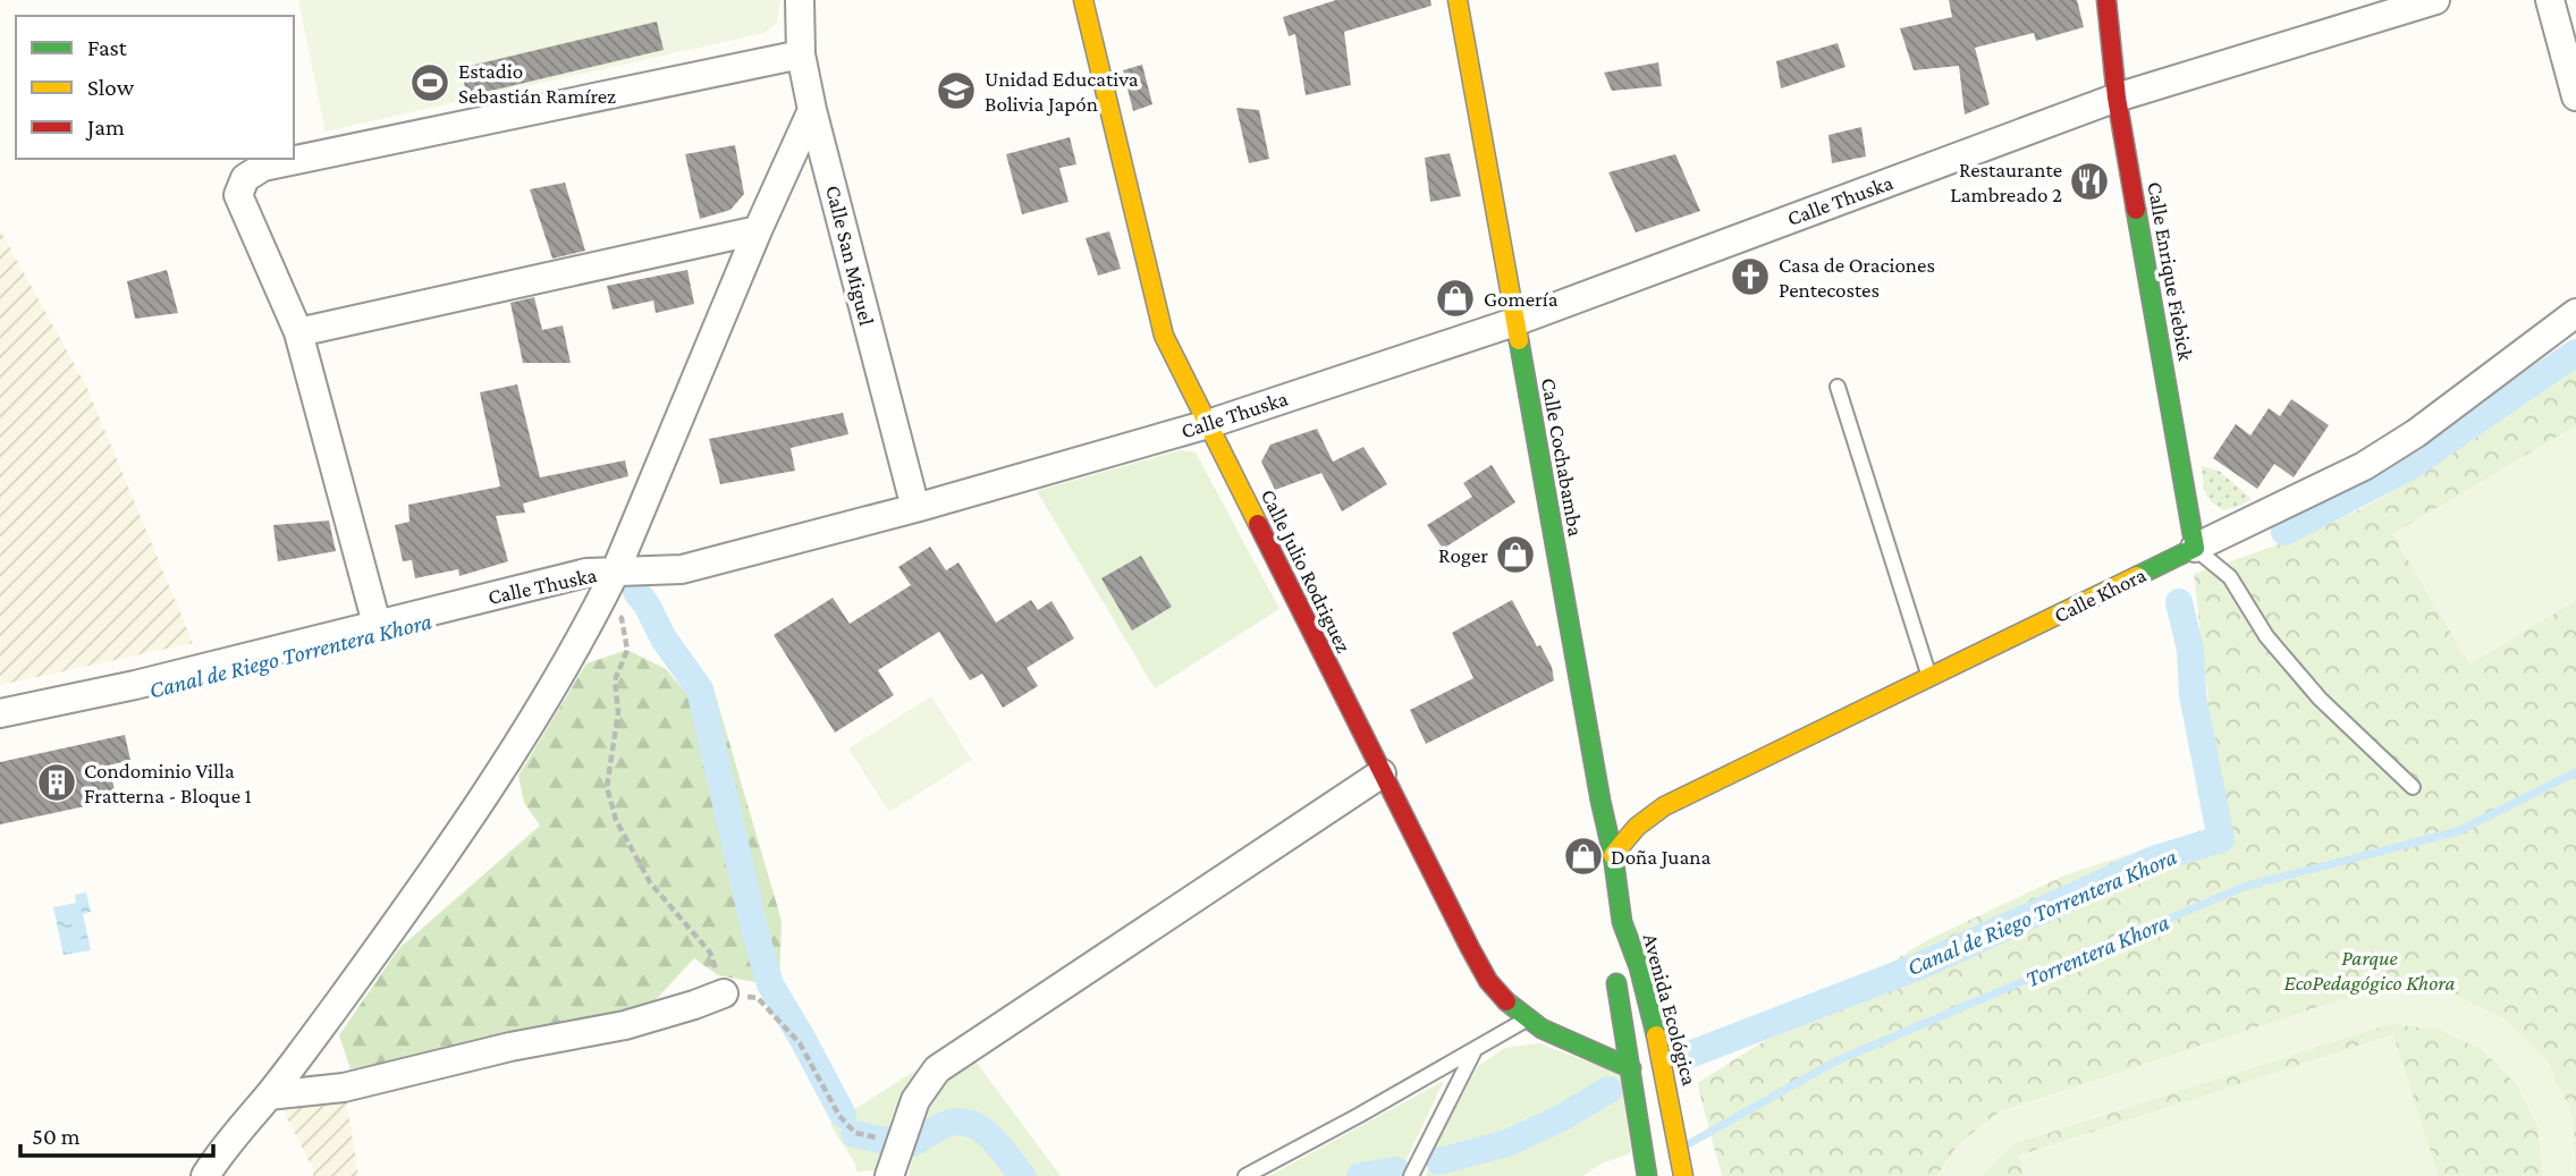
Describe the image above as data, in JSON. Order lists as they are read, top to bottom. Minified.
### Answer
{"streets":{"main road":["Calle Enrique Fiebick","Calle Cochabamba","Calle Julio Rodriguez","Calle Khora","Avenida Ecológica"],"street":["Calle Thuska","Calle San Miguel"]},"crossings":[["Calle Thuska","Calle San Miguel"],["Calle Thuska","Calle Enrique Fiebick"],["Calle Thuska","Calle Cochabamba"],["Calle Thuska","Calle Julio Rodriguez"],["Calle Enrique Fiebick","Calle Khora"],["Calle Cochabamba","Calle Khora"],["Calle Cochabamba","Avenida Ecológica"],["Calle Julio Rodriguez","Avenida Ecológica"]],"water":["Canal de Riego Torrentera Khora","Torrentera Khora"],"parks":["Parque EcoPedagógico Khora"],"places":{"sports":["Estadio Sebastián Ramírez"],"school or university":["Unidad Educativa Bolivia Japón"],"restaurant":["Restaurante Lambreado 2"],"church":["Casa de Oraciones Pentecostes"],"shop":["Gomería","Roger","Doña Juana"],"building":["Condominio Villa Fratterna - Bloque 1"]},"legend":["Fast","Slow","Jam"],"scale_bar":"50 m"}
